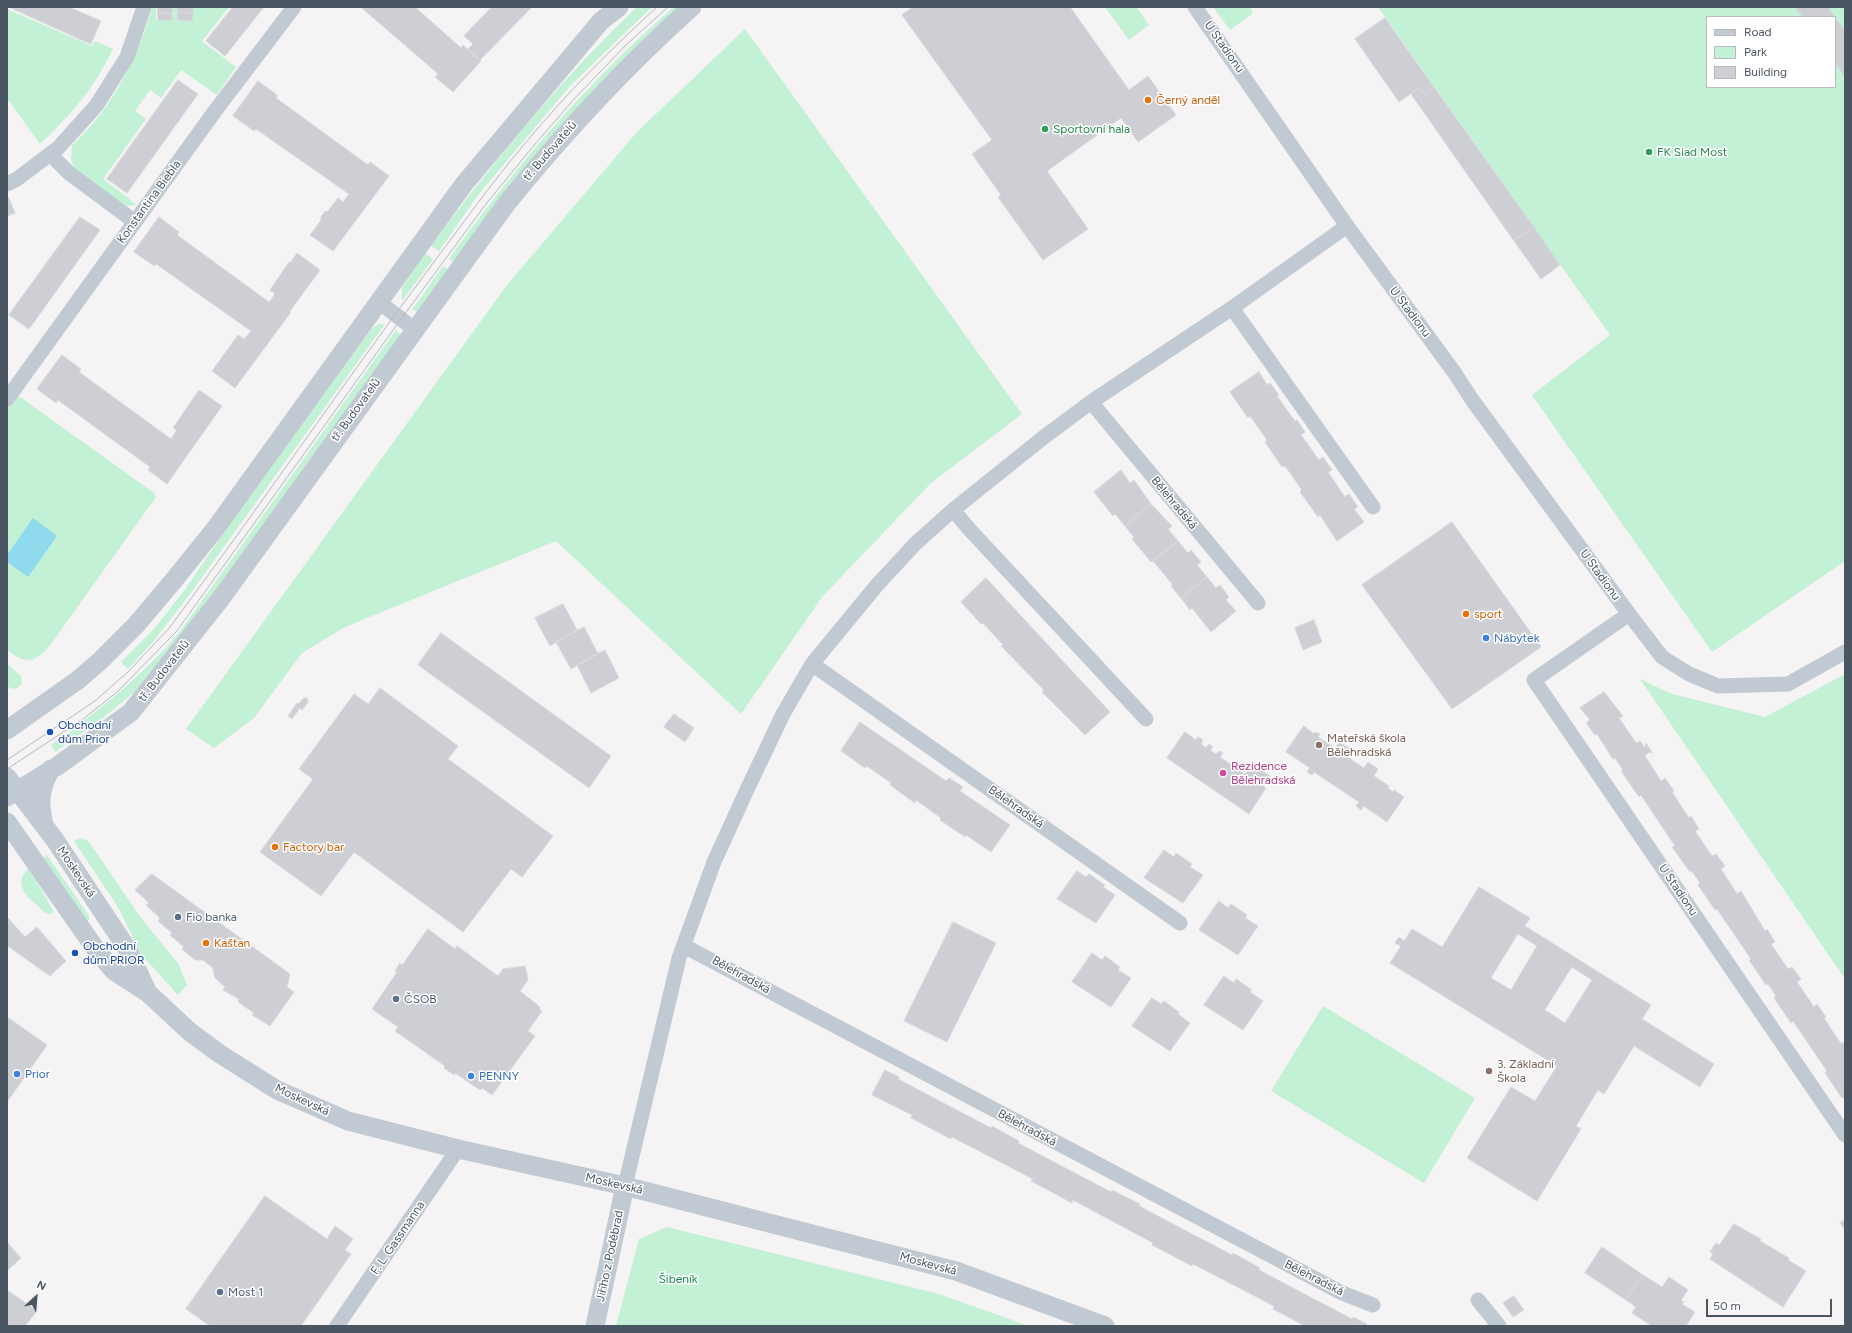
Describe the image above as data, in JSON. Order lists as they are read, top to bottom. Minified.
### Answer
{"streets":{"street":["U Stadionu","tř. Budovatelů","Konstantina Biebla","Bělehradská","Moskevská","F. L. Gassmanna","Jiřího z Poděbrad"]},"crossings":[["tř. Budovatelů","Moskevská"],["Moskevská","F. L. Gassmanna"],["Moskevská","Jiřího z Poděbrad"]],"parks":["Šibeník"],"places":["Černý anděl","Sportovní hala","FK Siad Most","sport","Nábytek","Obchodní dům Prior","Mateřská škola Bělehradská","Rezidence Bělehradská","Factory bar","Fio banka","Kaštan","Obchodní dům PRIOR","ČSOB","3. Základní Škola","Prior","PENNY","Most 1"],"legend":["Road","Park","Building"],"scale_bar":"50 m","north":"top right"}
